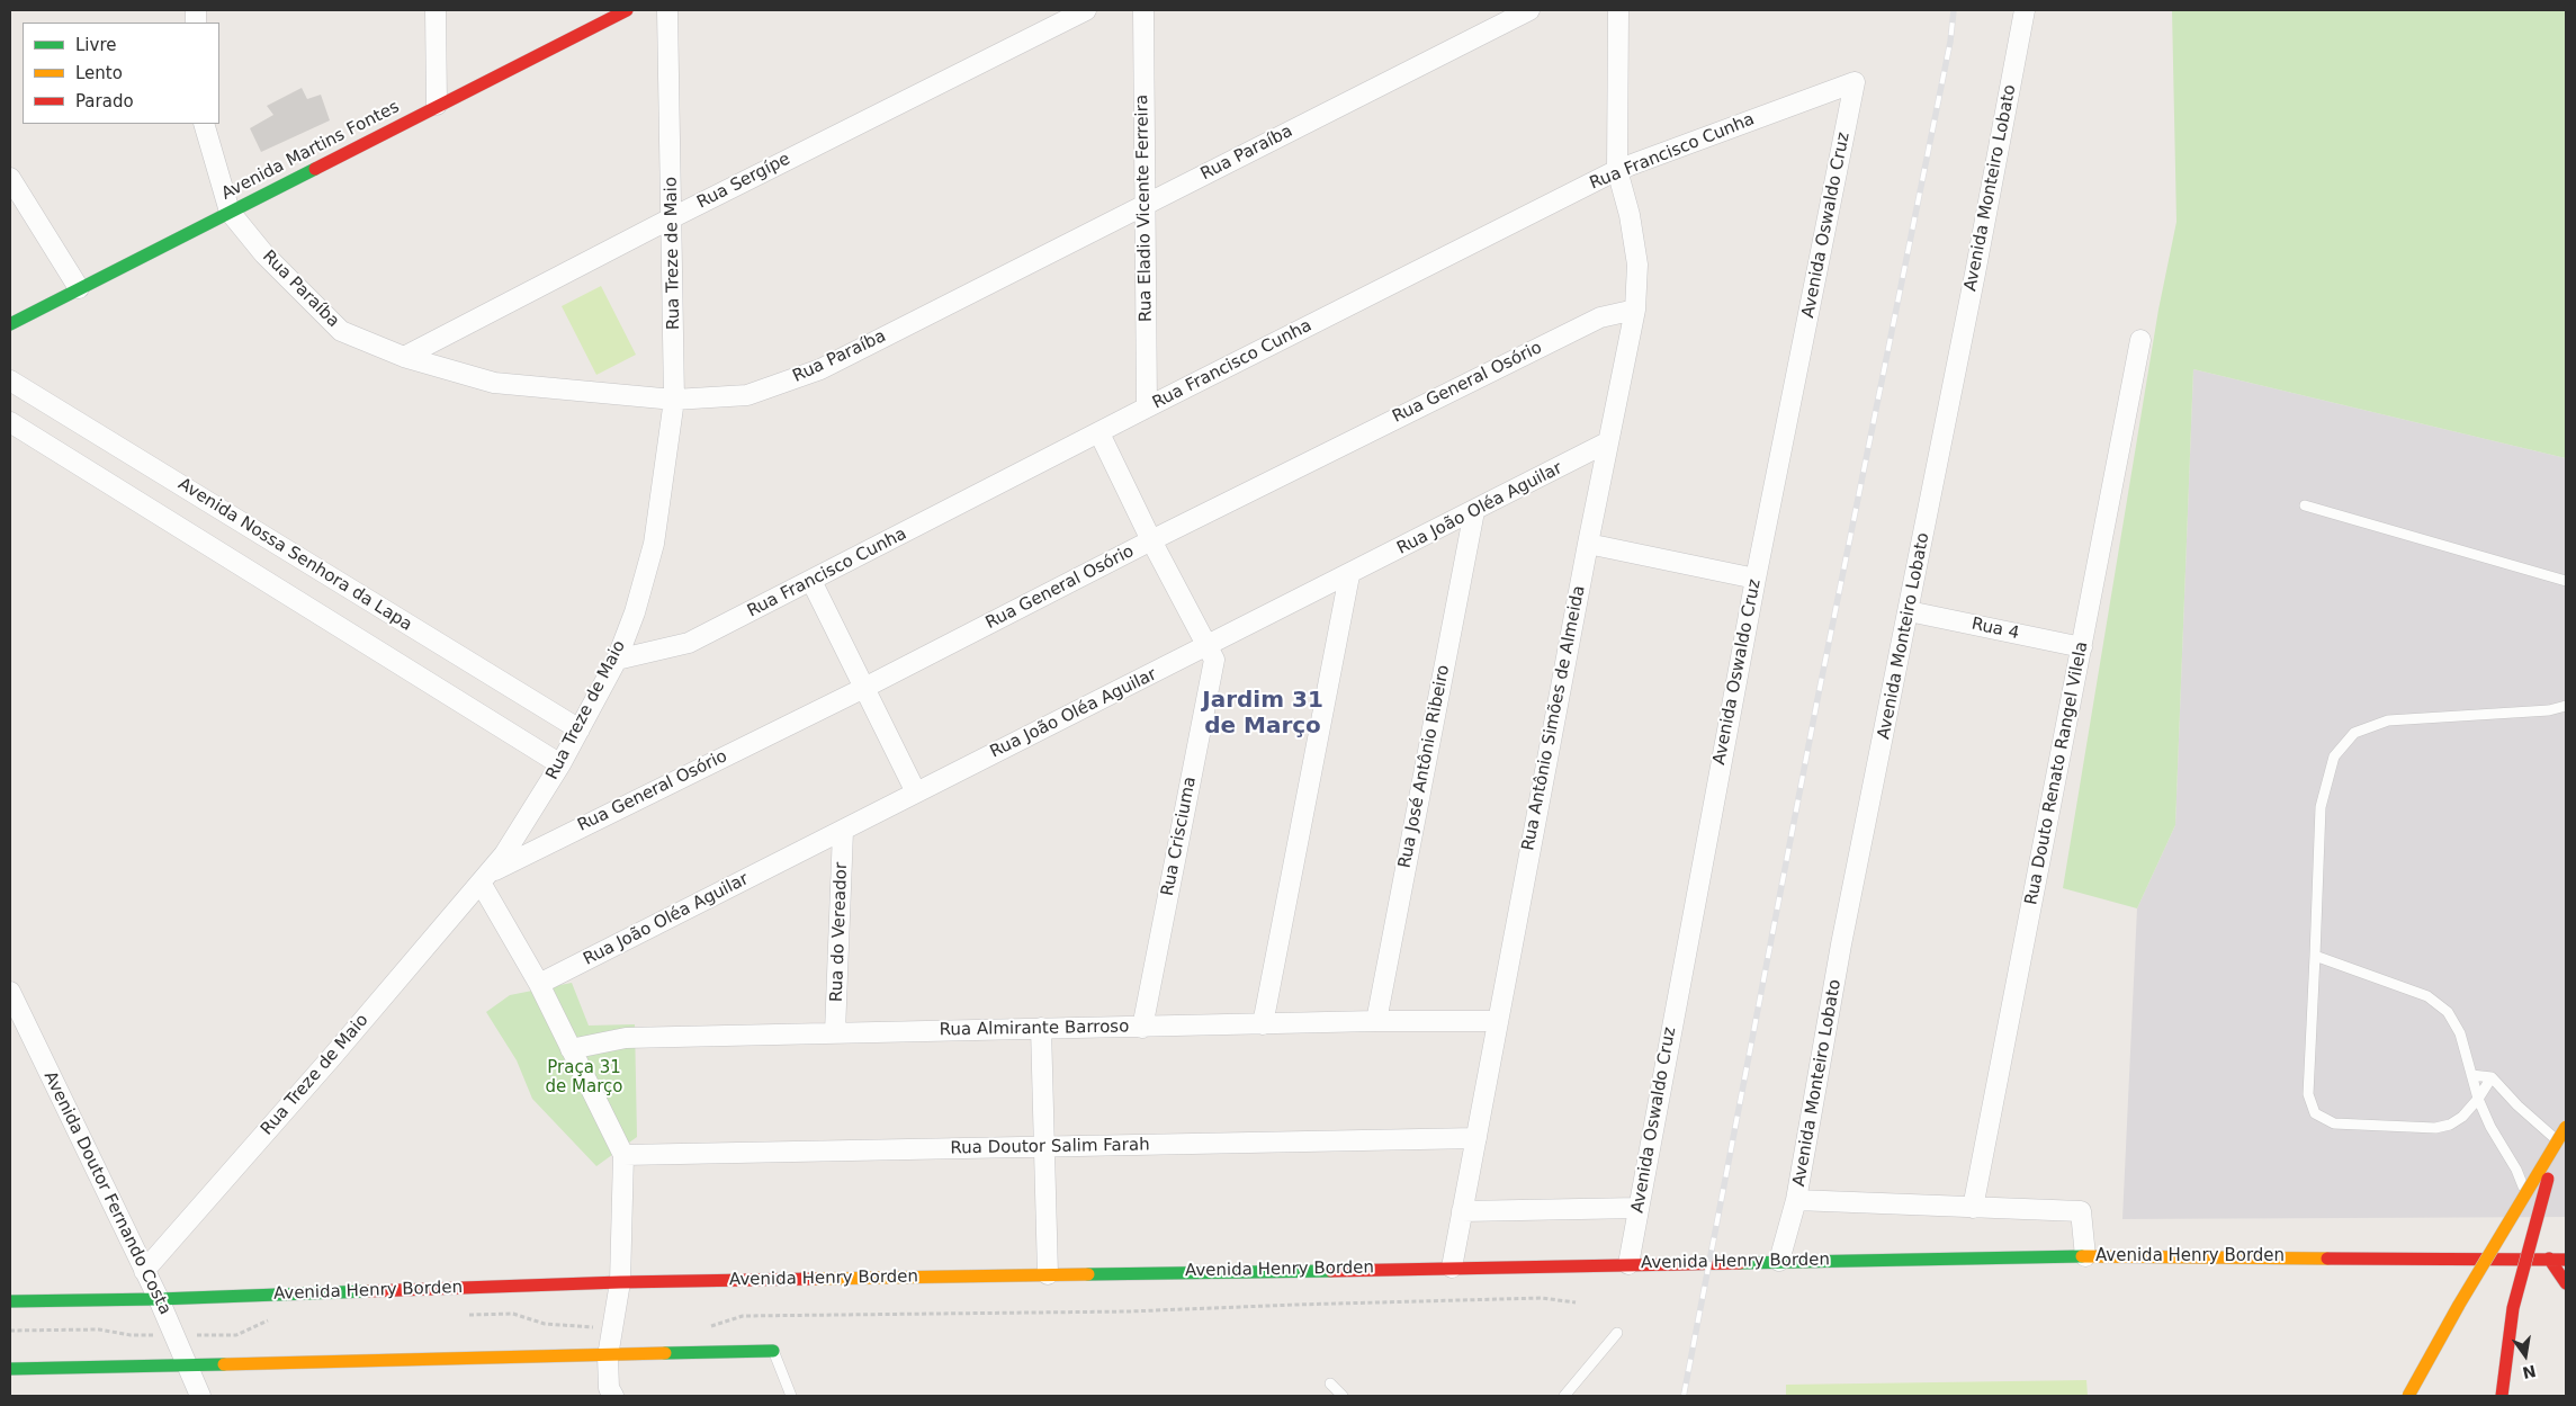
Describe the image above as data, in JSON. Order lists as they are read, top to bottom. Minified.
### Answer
{"streets":{"main road":["Avenida Martins Fontes","Avenida Henry Borden"],"street":["Rua Francisco Cunha","Rua Paraíba","Rua Sergípe","Avenida Monteiro Lobato","Rua Eladio Vicente Ferreira","Avenida Oswaldo Cruz","Rua Treze de Maio","Rua General Osório","Rua João Oléa Aguilar","Avenida Nossa Senhora da Lapa","Rua 4","Rua Antônio Simões de Almeida","Rua José Antônio Ribeiro","Rua Douto Renato Rangel Vilela","Rua Crisciuma","Rua do Vereador","Rua Almirante Barroso","Rua Doutor Salim Farah","Avenida Doutor Fernando Costa"]},"crossings":[["Avenida Martins Fontes","Rua Paraíba"],["Rua Francisco Cunha","Rua Eladio Vicente Ferreira"],["Rua Francisco Cunha","Avenida Oswaldo Cruz"],["Rua Francisco Cunha","Rua Treze de Maio"],["Rua Francisco Cunha","Rua Antônio Simões de Almeida"],["Rua Francisco Cunha","Rua Crisciuma"],["Rua Paraíba","Rua Sergípe"],["Rua Paraíba","Rua Eladio Vicente Ferreira"],["Rua Paraíba","Rua Treze de Maio"],["Rua Sergípe","Rua Treze de Maio"],["Avenida Monteiro Lobato","Rua 4"],["Avenida Monteiro Lobato","Avenida Henry Borden"],["Avenida Oswaldo Cruz","Avenida Henry Borden"],["Rua Treze de Maio","Rua General Osório"],["Rua Treze de Maio","Avenida Nossa Senhora da Lapa"],["Rua Treze de Maio","Avenida Doutor Fernando Costa"],["Rua General Osório","Rua Antônio Simões de Almeida"],["Rua General Osório","Rua Crisciuma"],["Rua João Oléa Aguilar","Rua Antônio Simões de Almeida"],["Rua João Oléa Aguilar","Rua José Antônio Ribeiro"],["Rua João Oléa Aguilar","Rua Crisciuma"],["Rua João Oléa Aguilar","Rua do Vereador"],["Rua 4","Rua Douto Renato Rangel Vilela"],["Rua Antônio Simões de Almeida","Rua Almirante Barroso"],["Rua Antônio Simões de Almeida","Rua Doutor Salim Farah"],["Rua Antônio Simões de Almeida","Avenida Henry Borden"],["Rua José Antônio Ribeiro","Rua Almirante Barroso"],["Rua Crisciuma","Rua Almirante Barroso"],["Rua do Vereador","Rua Almirante Barroso"],["Avenida Doutor Fernando Costa","Avenida Henry Borden"]],"districts":["Jardim 31 de Março"],"parks":["Praça 31 de Março"],"legend":["Livre","Lento","Parado"],"north":"bottom"}
